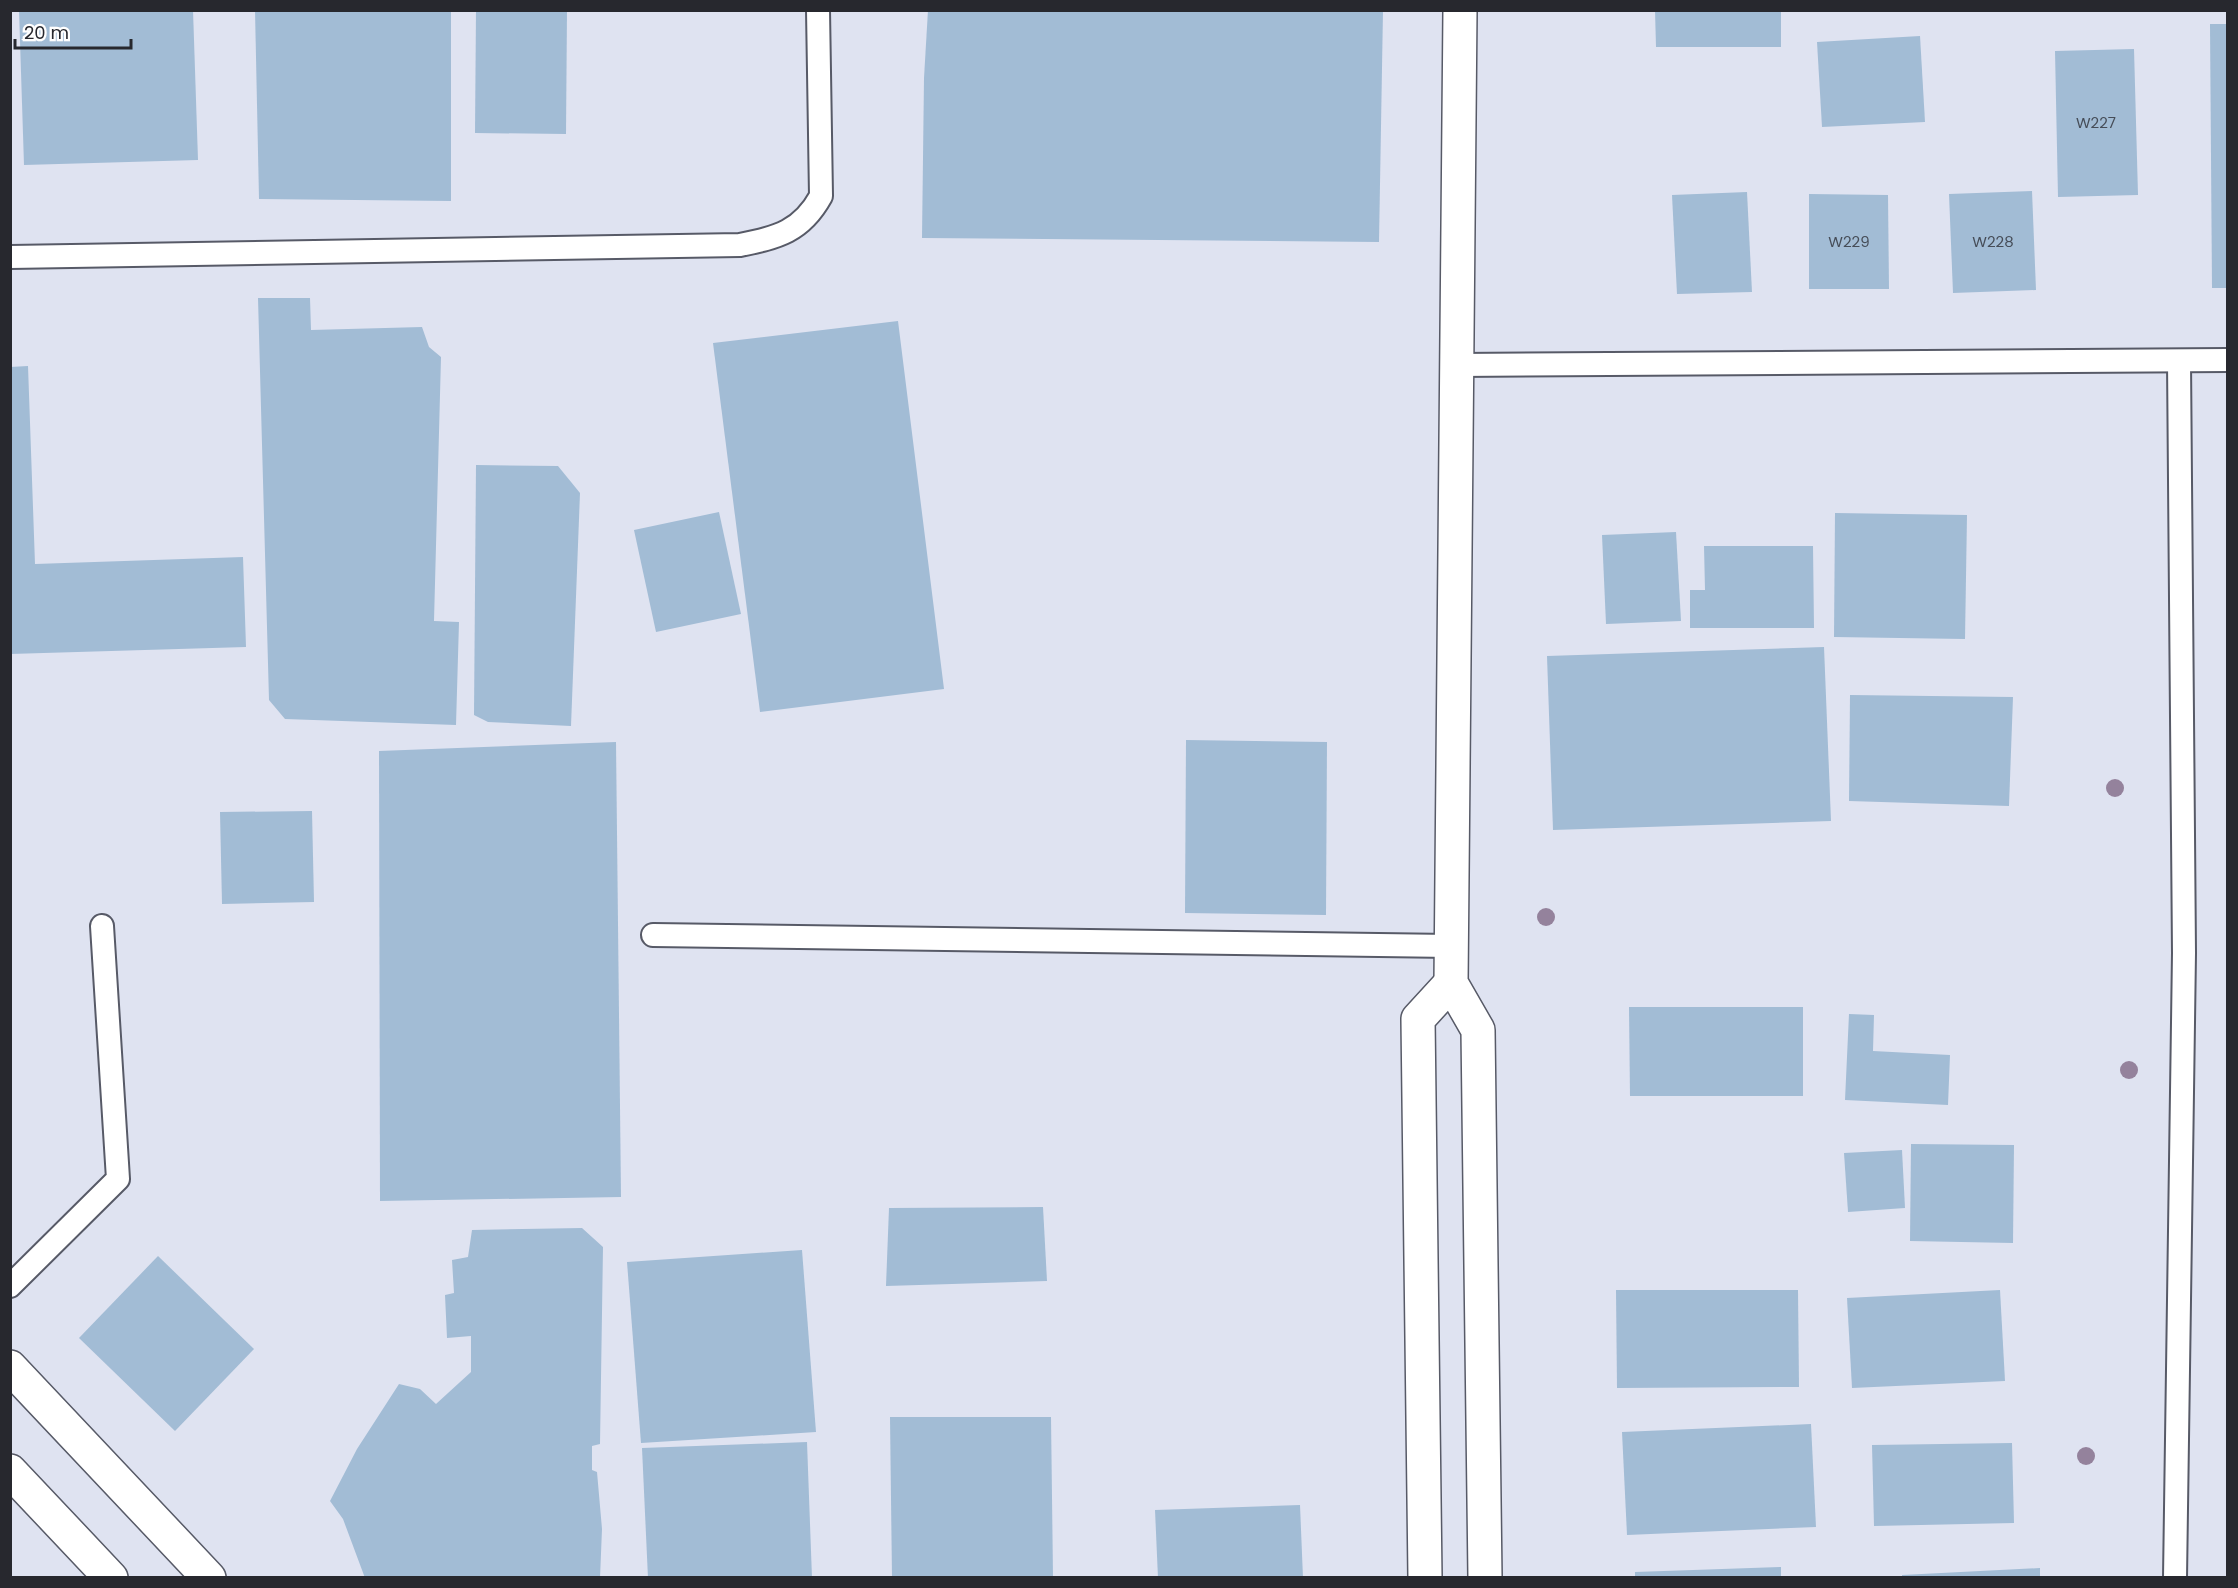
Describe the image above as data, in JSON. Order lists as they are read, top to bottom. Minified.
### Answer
{"house_numbers":["W227","W229","W228"],"scale_bar":"20 m"}
